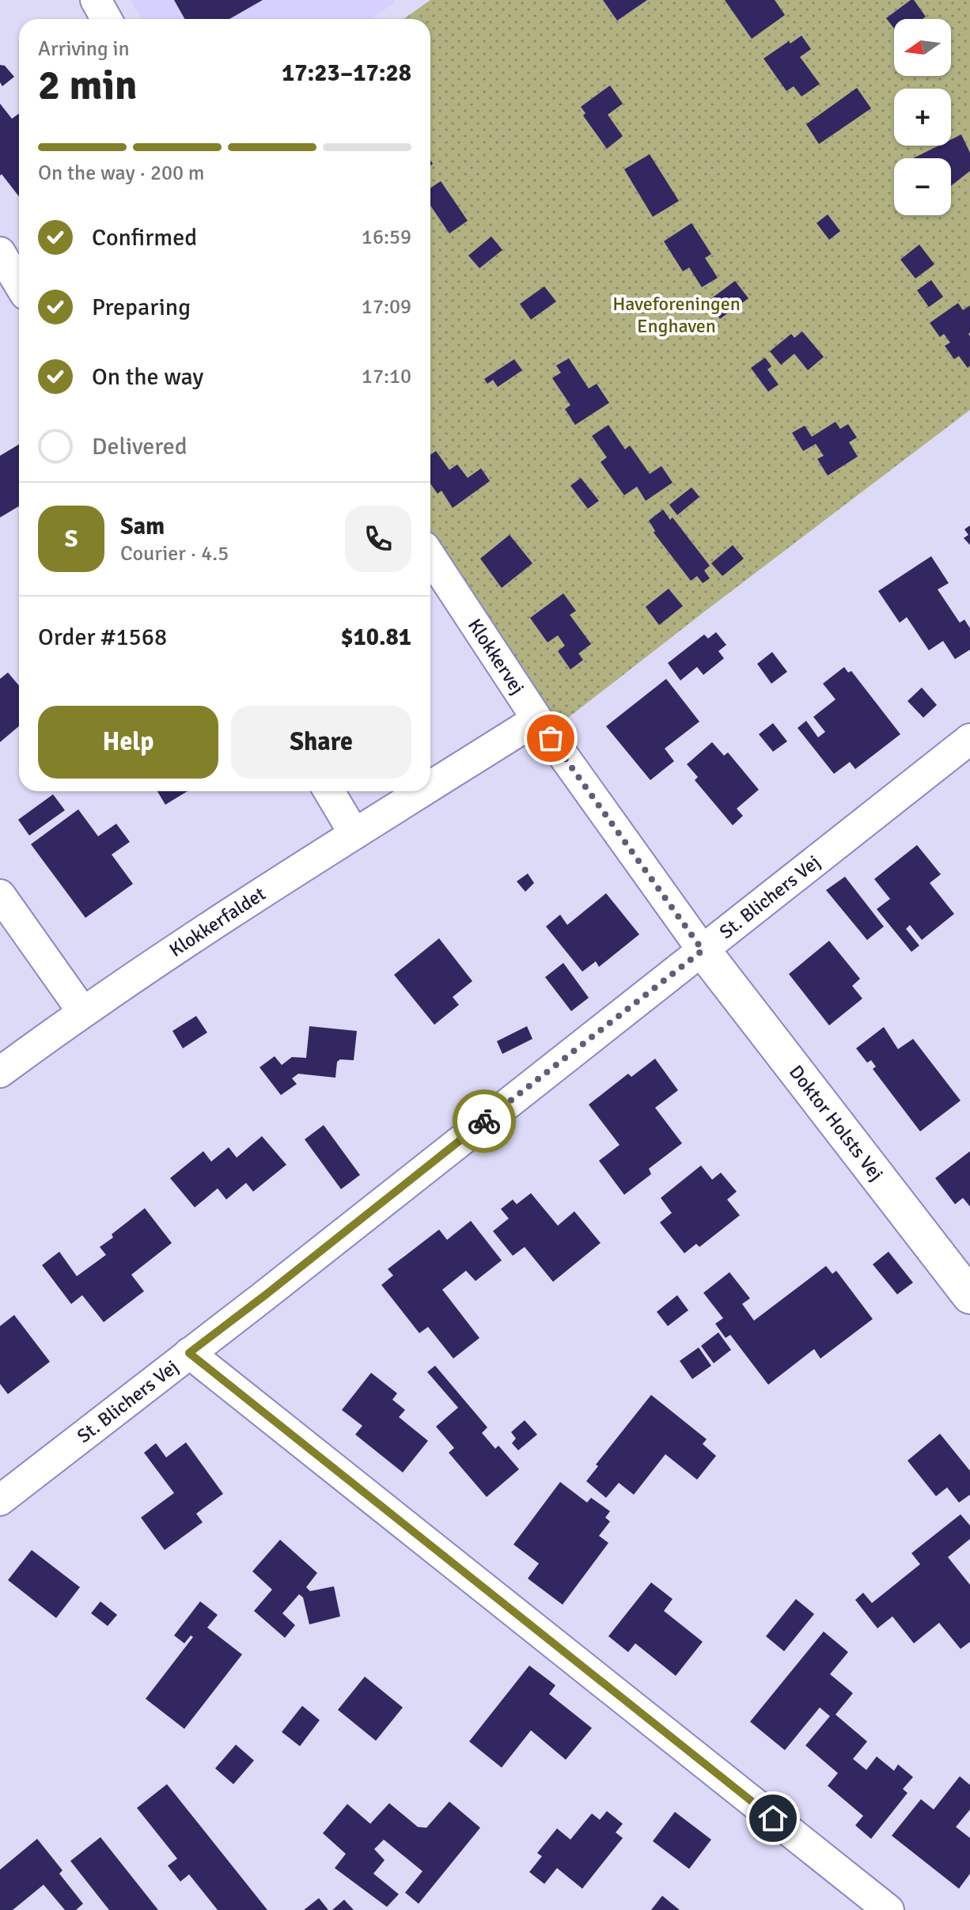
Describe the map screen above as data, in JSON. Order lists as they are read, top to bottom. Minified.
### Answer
{"streets":{"street":["Klokkervej","St. Blichers Vej","Klokkerfaldet","Doktor Holsts Vej"]},"crossings":[["Klokkervej","St. Blichers Vej"],["Klokkervej","Klokkerfaldet"],["Klokkervej","Doktor Holsts Vej"],["St. Blichers Vej","Doktor Holsts Vej"]],"parks":["Haveforeningen Enghaven"],"north":"left","page":{"map_buttons":["+","−"],"heading":["2 min","Arriving in","17:23–17:28"],"panel":["Sam","Courier · 4.5","Order #1568","$10.81"],"bar":"On the way · 200 m","list":[["Confirmed","16:59"],["Preparing","17:09"],["On the way","17:10"],"Delivered"],"round":"S","buttons":["Help","Share"]}}
